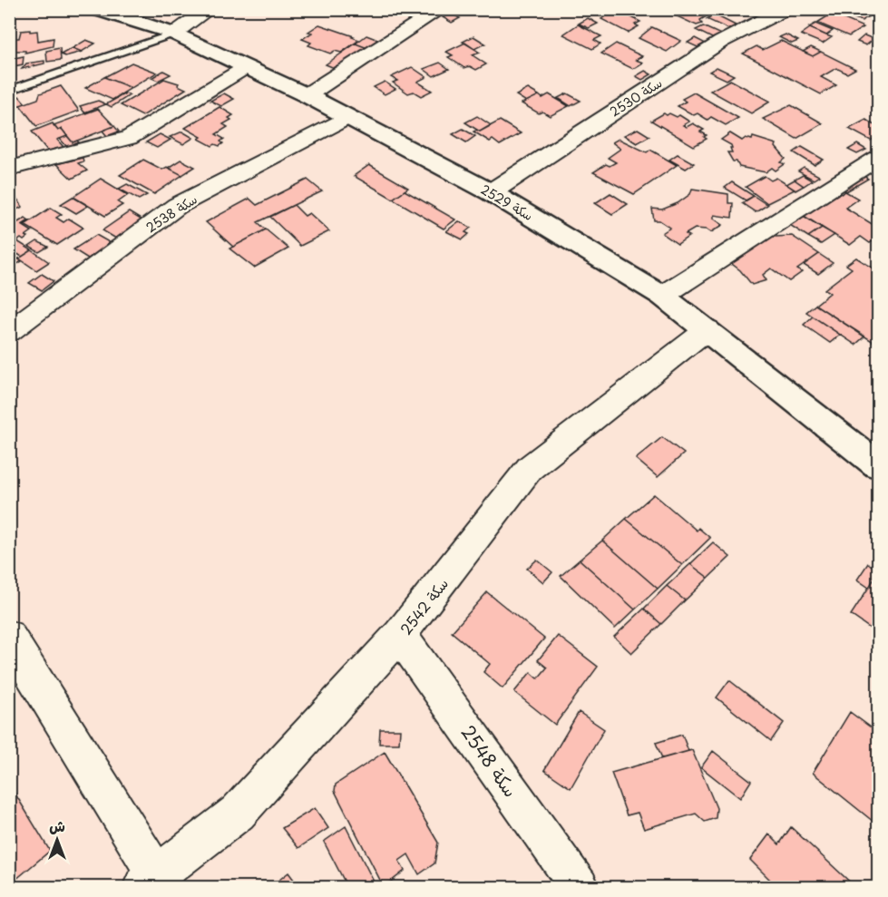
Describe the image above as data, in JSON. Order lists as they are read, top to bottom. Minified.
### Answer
{"streets":{"street":["سكة 2530","سكة 2529","سكة 2538","سكة 2542","سكة 2548"]},"crossings":[["سكة 2530","سكة 2529"],["سكة 2529","سكة 2538"],["سكة 2529","سكة 2542"],["سكة 2542","سكة 2548"]],"north":"top"}
